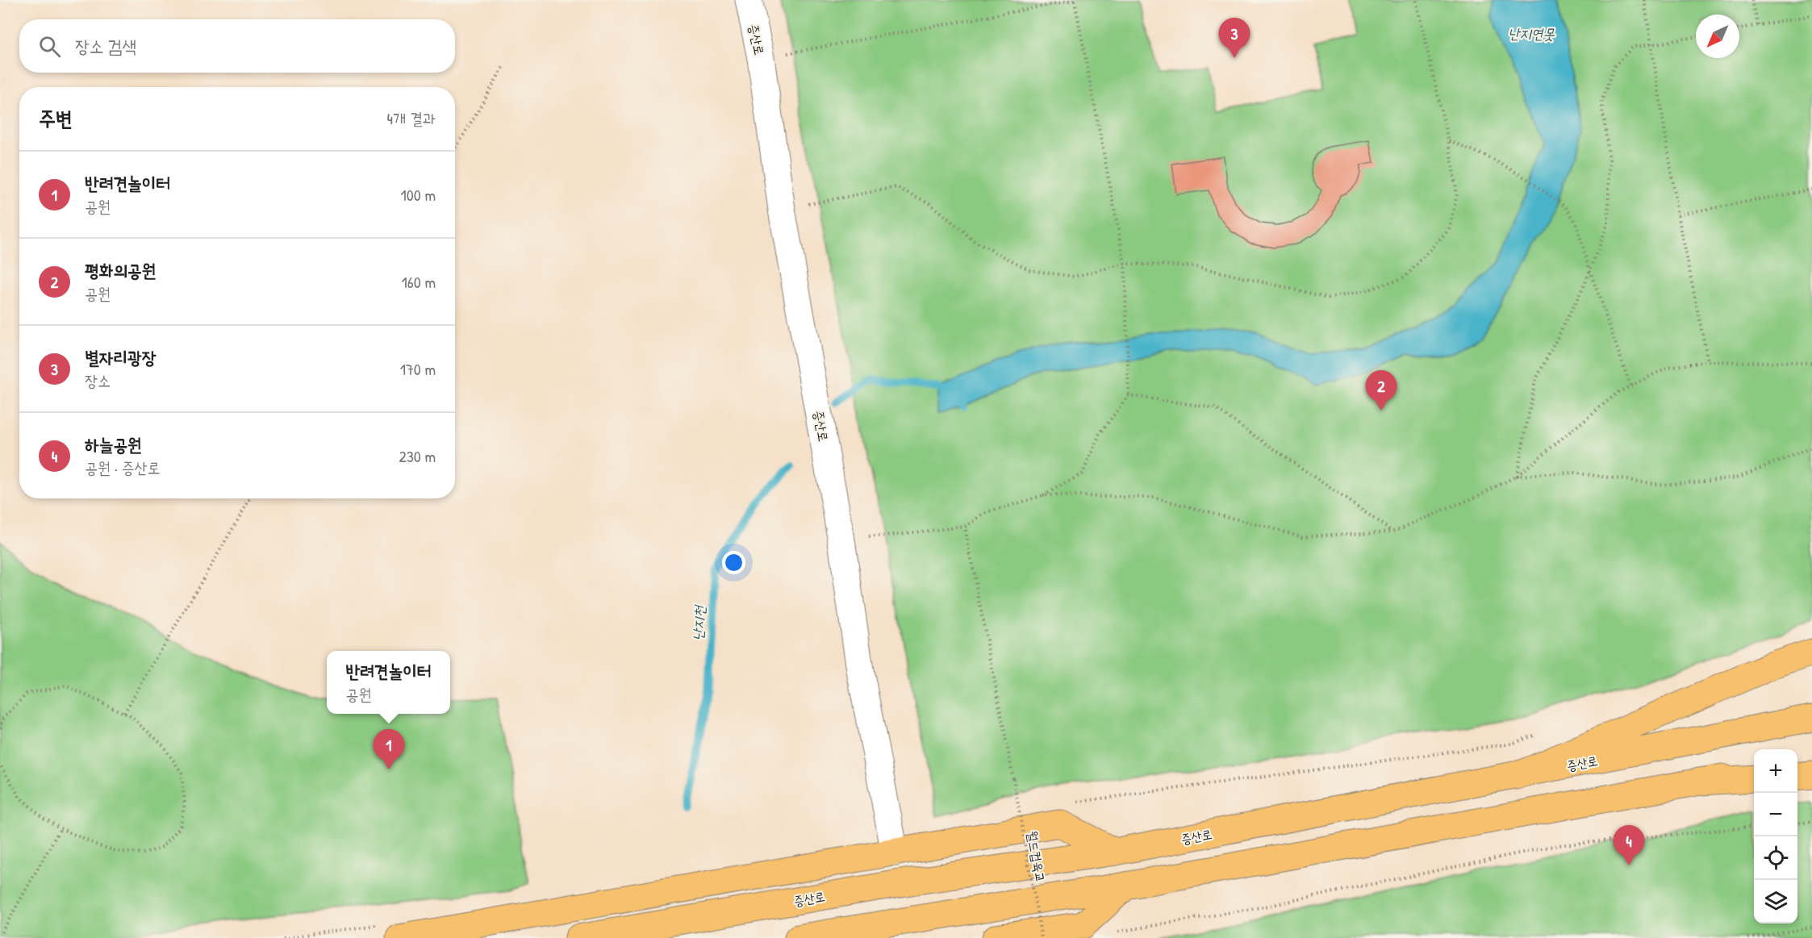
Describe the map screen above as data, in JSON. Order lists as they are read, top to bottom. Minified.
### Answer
{"streets":{"main road":["증산로"],"path":["월드컵육교"]},"water":["난지연못","난지천"],"north":"bottom left","page":{"pins":["3","2","1","4"],"search":"장소 검색","heading":["주변","4개 결과"],"list":[{"mark":"1","name":"반려견놀이터","note":"공원","value":"100 m"},{"mark":"2","name":"평화의공원","note":"공원","value":"160 m"},{"mark":"3","name":"별자리광장","note":"장소","value":"170 m"},{"mark":"4","name":"하늘공원","note":"공원 · 증산로","value":"230 m"}],"popup":["반려견놀이터","공원"],"map_buttons":["+","−"]}}
